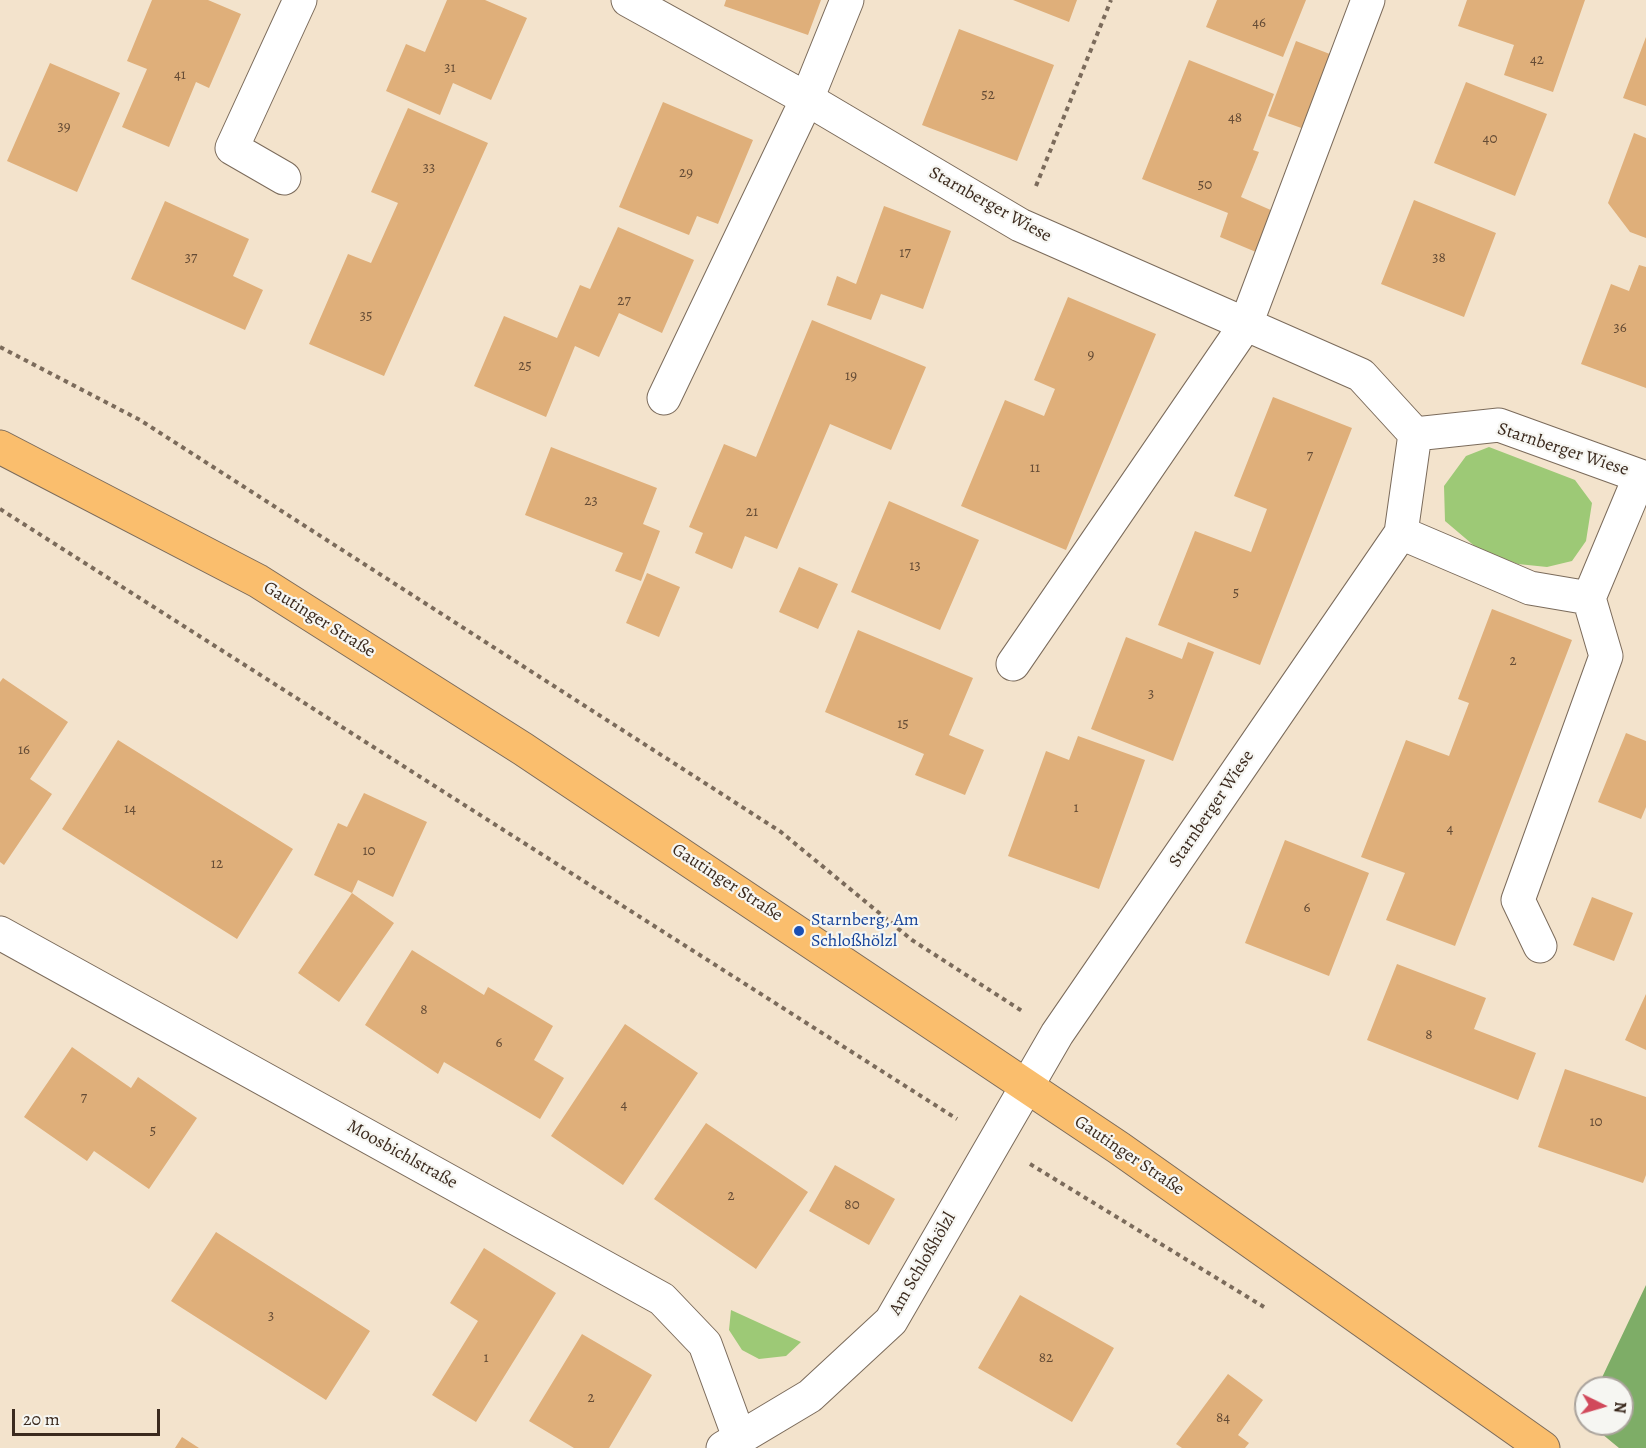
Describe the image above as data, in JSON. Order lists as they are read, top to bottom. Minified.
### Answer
{"streets":{"main road":["Gautinger Straße"],"street":["Starnberger Wiese","Moosbichlstraße","Am Schloßhölzl"]},"crossings":[["Starnberger Wiese","Gautinger Straße"],["Starnberger Wiese","Am Schloßhölzl"],["Gautinger Straße","Am Schloßhölzl"],["Moosbichlstraße","Am Schloßhölzl"]],"places":["Starnberg, Am Schloßhölzl"],"house_numbers":["46","42","31","41","52","48","39","40","33","29","50","17","37","38","27","35","36","9","25","19","7","11","23","21","13","5","2","3","15","16","1","14","4","10","12","6","8","8","6","7","4","10","5","2","80","3","1","82","2","84"],"scale_bar":"20 m","north":"right"}
